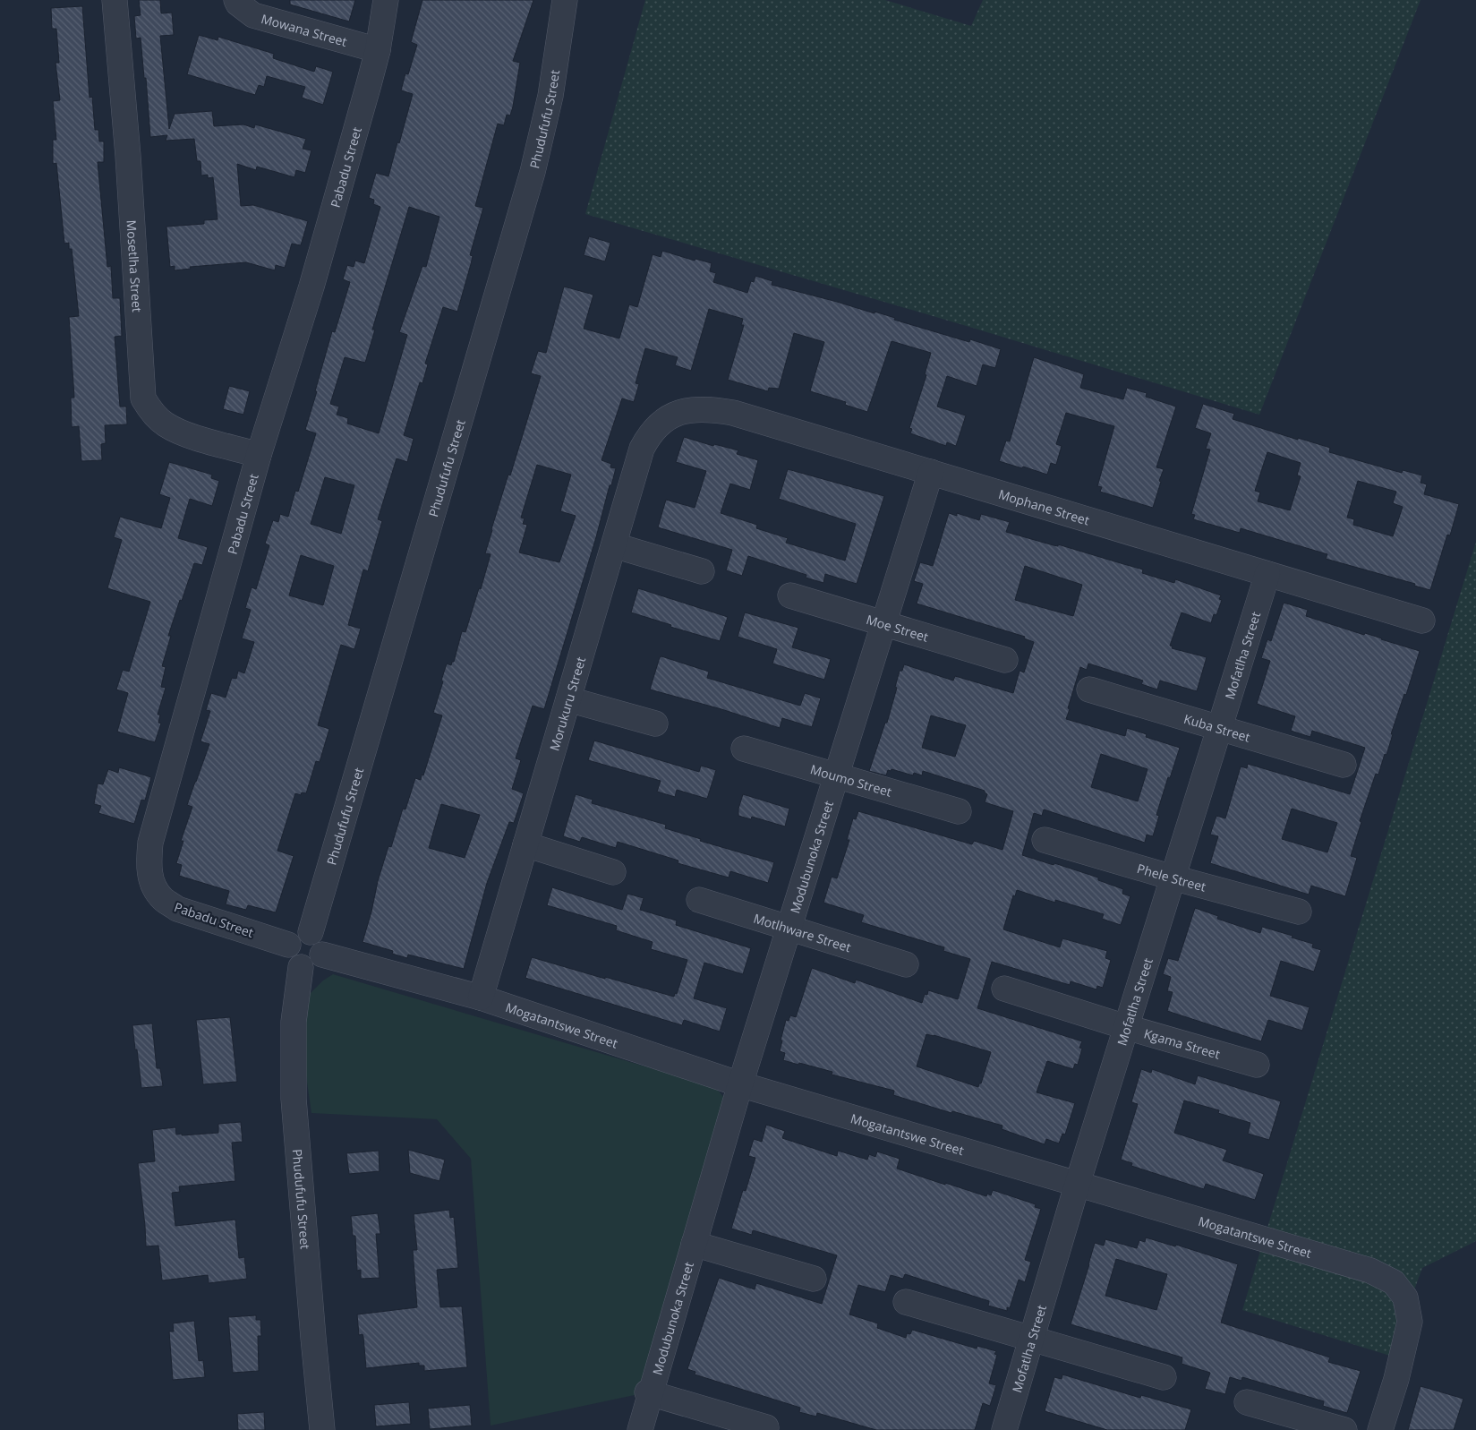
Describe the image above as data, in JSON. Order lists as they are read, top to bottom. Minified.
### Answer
{"streets":{"street":["Mowana Street","Phudufufu Street","Pabadu Street","Mosetlha Street","Mophane Street","Moe Street","Mofatlha Street","Morukuru Street","Kuba Street","Moumo Street","Modubunoka Street","Phele Street","Motlhware Street","Mogatantswe Street","Kgama Street"]},"crossings":[["Mowana Street","Pabadu Street"],["Phudufufu Street","Pabadu Street"],["Phudufufu Street","Mogatantswe Street"],["Pabadu Street","Mosetlha Street"],["Pabadu Street","Mogatantswe Street"],["Mophane Street","Mofatlha Street"],["Mophane Street","Morukuru Street"],["Mophane Street","Modubunoka Street"],["Moe Street","Modubunoka Street"],["Mofatlha Street","Kuba Street"],["Mofatlha Street","Phele Street"],["Mofatlha Street","Mogatantswe Street"],["Mofatlha Street","Kgama Street"],["Morukuru Street","Mogatantswe Street"],["Moumo Street","Modubunoka Street"],["Modubunoka Street","Motlhware Street"],["Modubunoka Street","Mogatantswe Street"]]}
